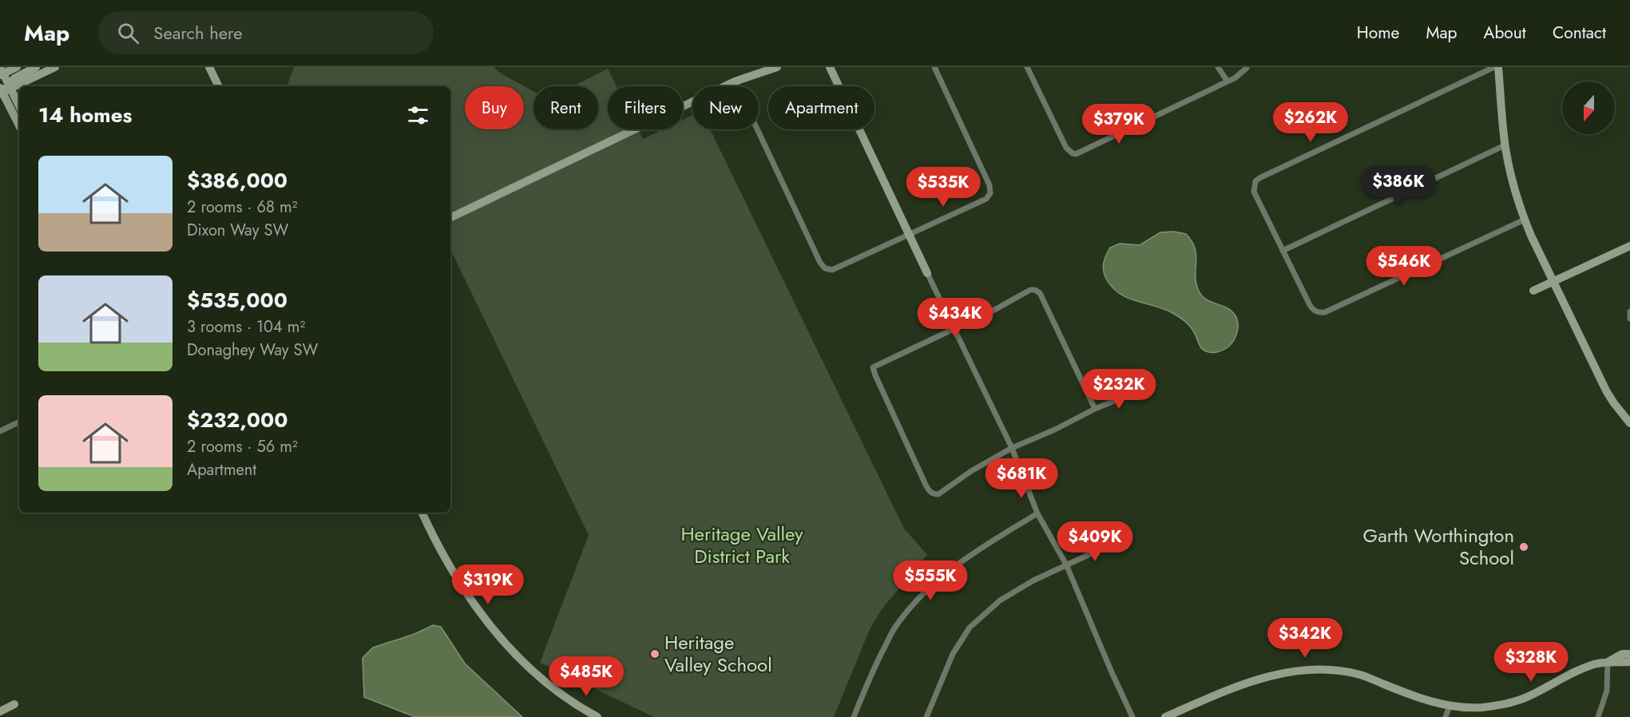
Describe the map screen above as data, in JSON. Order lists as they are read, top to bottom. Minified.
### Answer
{"parks":["Heritage Valley District Park"],"places":["Garth Worthington School","Heritage Valley School"],"north":"bottom","page":{"header":"Map","search":"Search here","nav":["Home","Map","About","Contact"],"chip":["Buy","Rent","Filters","New","Apartment"],"heading":"14 homes","price":["$262K","$379K","$386K","$535K","$546K","$434K","$232K","$681K","$409K","$555K","$319K","$342K","$328K","$485K"],"list":[{"name":"$386,000","note":"2 rooms · 68 m² · Dixon Way SW"},{"name":"$535,000","note":"3 rooms · 104 m² · Donaghey Way SW"},{"name":"$232,000","note":"2 rooms · 56 m² · Apartment"}]}}
